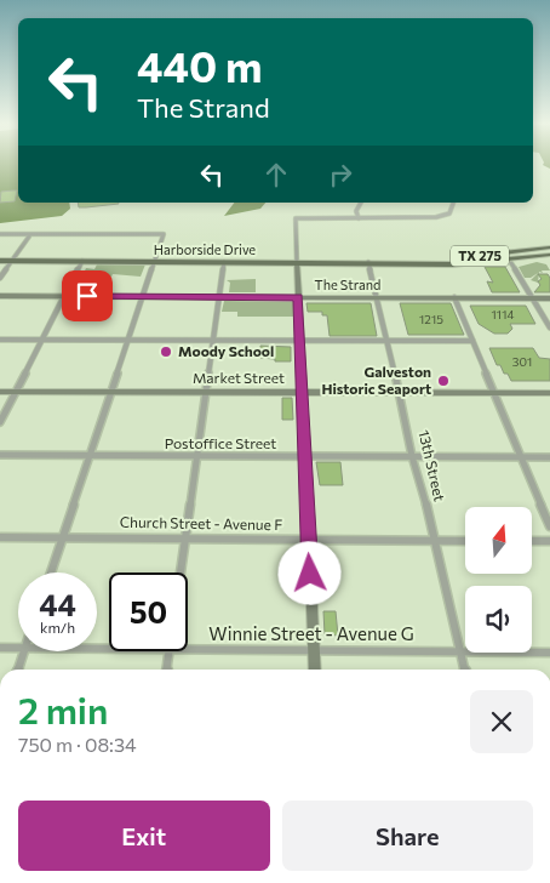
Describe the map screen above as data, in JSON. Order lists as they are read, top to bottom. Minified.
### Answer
{"streets":{"main road":["Harborside Drive","TX 275","The Strand","Market Street"],"street":["Postoffice Street","13th Street","Church Street - Avenue F","Winnie Street - Avenue G"]},"crossings":[["Harborside Drive","13th Street"],["The Strand","13th Street"],["Market Street","13th Street"],["Postoffice Street","13th Street"],["13th Street","Church Street - Avenue F"],["13th Street","Winnie Street - Avenue G"]],"places":["Moody School","Galveston Historic Seaport"],"house_numbers":["1114","1215","301"],"north":"top","page":{"turn":["440 m","The Strand"],"speed":"44 km/h","limit":"50","heading":["2 min","750 m · 08:34"],"buttons":["Exit","Share"]}}
